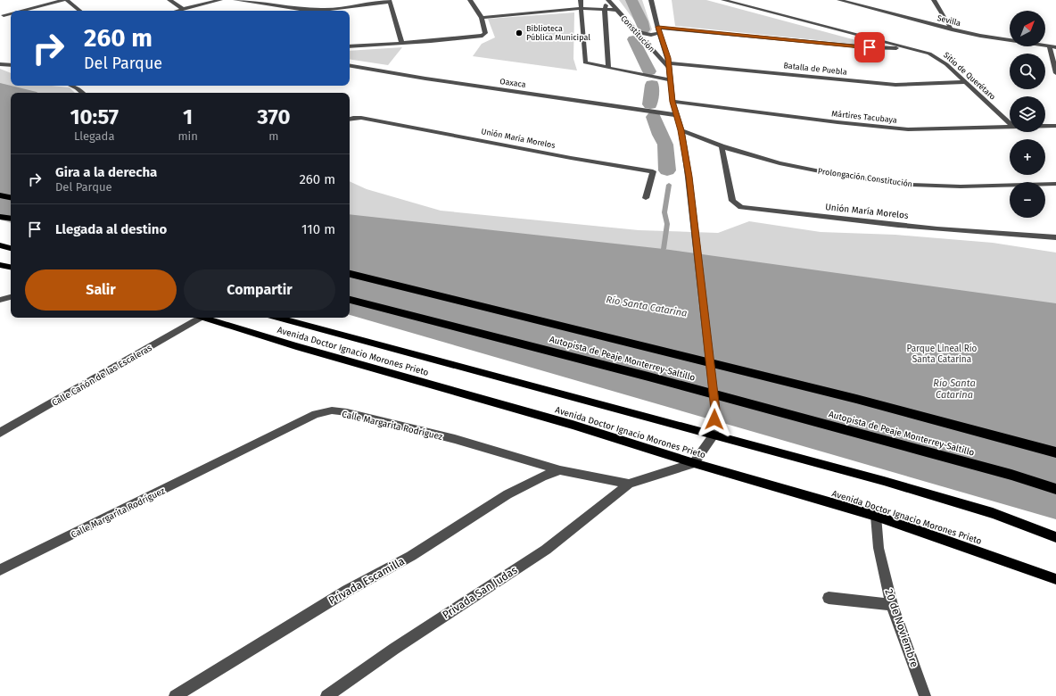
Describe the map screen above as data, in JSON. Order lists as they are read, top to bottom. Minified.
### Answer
{"streets":{"highway":["Autopista de Peaje Monterrey-Saltillo"],"main road":["Avenida Doctor Ignacio Morones Prieto"],"street":["Sevilla","Constitución","Batalla de Puebla","Sitio de Querétaro","Oaxaca","Mártires Tacubaya","Unión María Morelos","Prolongación Constitución","Calle Cañón de las Escaleras","Calle Margarita Rodríguez","Privada Escamilla","Privada San Judas","20 de Noviembre"]},"crossings":[["Constitución","Batalla de Puebla"],["Constitución","Oaxaca"],["Constitución","Mártires Tacubaya"],["Constitución","Prolongación Constitución"],["Constitución","Avenida Doctor Ignacio Morones Prieto"],["Batalla de Puebla","Sitio de Querétaro"],["Unión María Morelos","Prolongación Constitución"],["Avenida Doctor Ignacio Morones Prieto","Calle Margarita Rodríguez"],["Avenida Doctor Ignacio Morones Prieto","20 de Noviembre"],["Calle Margarita Rodríguez","Privada Escamilla"],["Calle Margarita Rodríguez","Privada San Judas"]],"water":["Río Santa Catarina"],"parks":["Parque Lineal Río Santa Catarina"],"places":["Biblioteca Pública Municipal"],"north":"top right","page":{"map_buttons":["+","−"],"turn":["260 m","Del Parque"],"eta":["10:57","Llegada","1","min","370","m"],"list":[{"name":"Gira a la derecha","note":"Del Parque","value":"260 m"},{"name":"Llegada al destino","value":"110 m"}],"buttons":["Salir","Compartir"]}}
